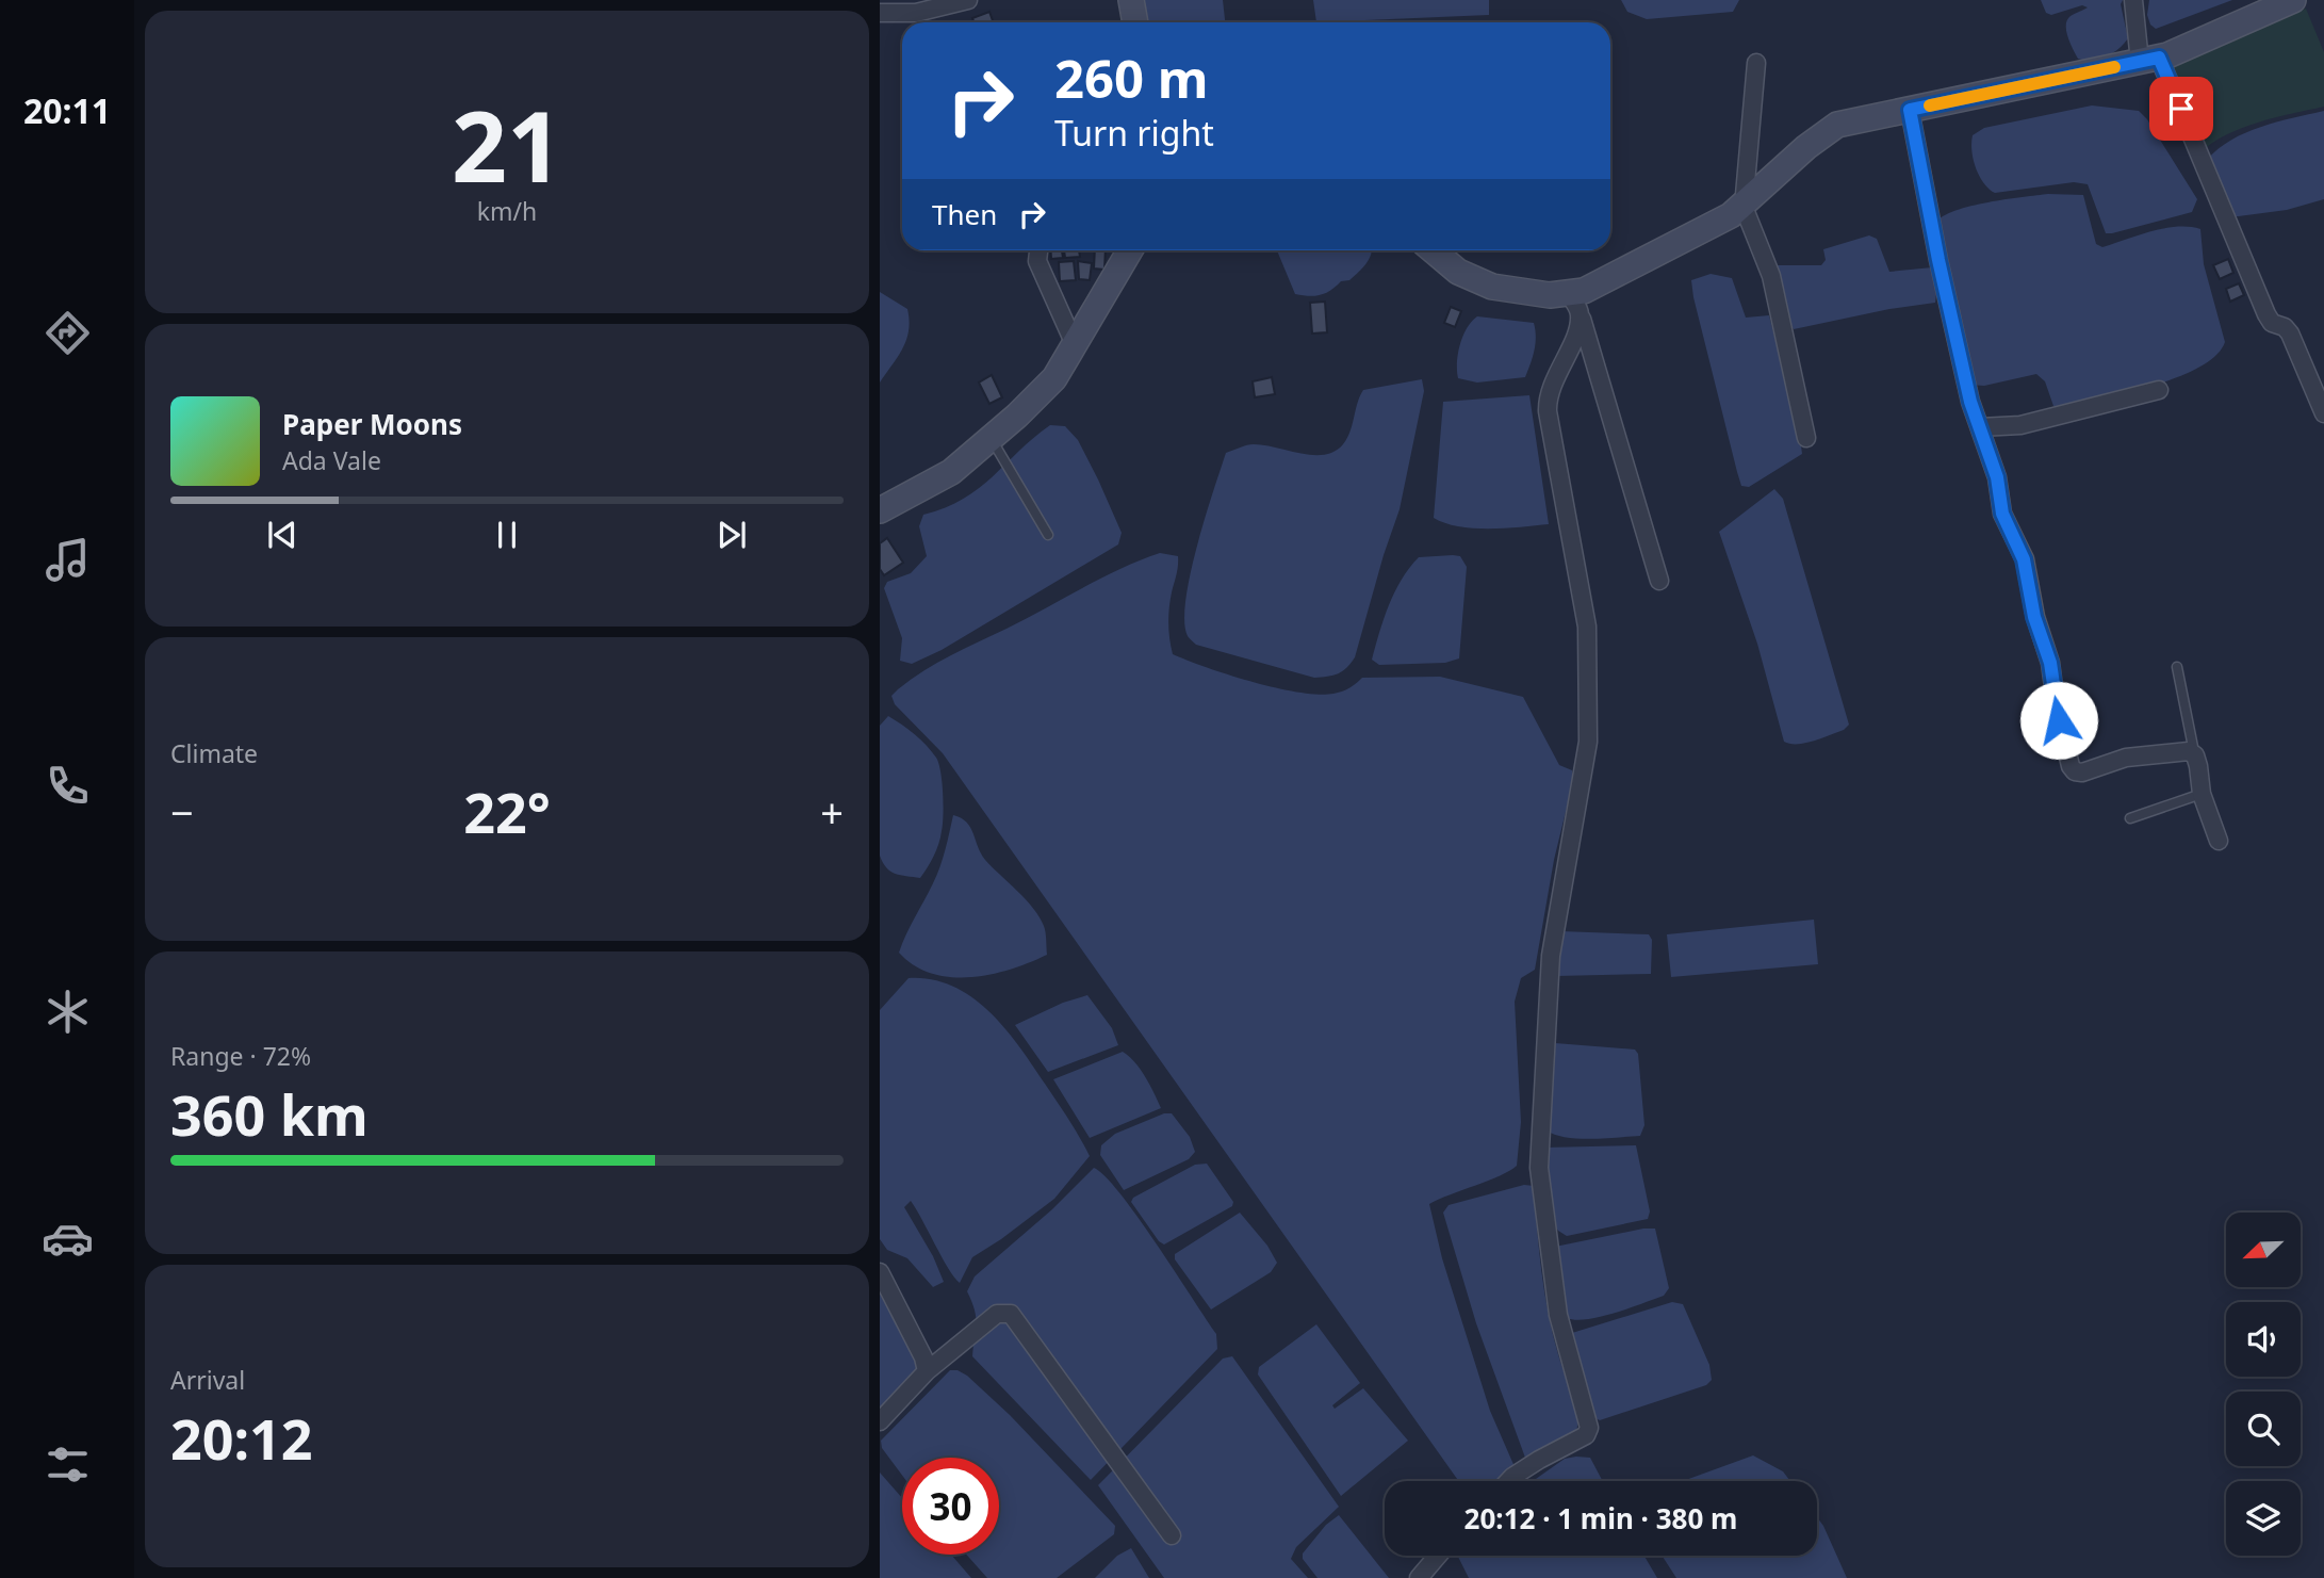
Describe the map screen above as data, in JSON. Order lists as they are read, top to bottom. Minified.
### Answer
{"north":"bottom left","page":{"tabs":"20:11","tile":[["21","km/h"],"Climate",["Range · 72%","360 km"],["Arrival","20:12"]],"turn":["260 m","Turn right"],"then":"Then","song":["Paper Moons","Ada Vale"],"heat":["−","22°","+"],"limit":"30","trip":"20:12 · 1 min · 380 m"}}
